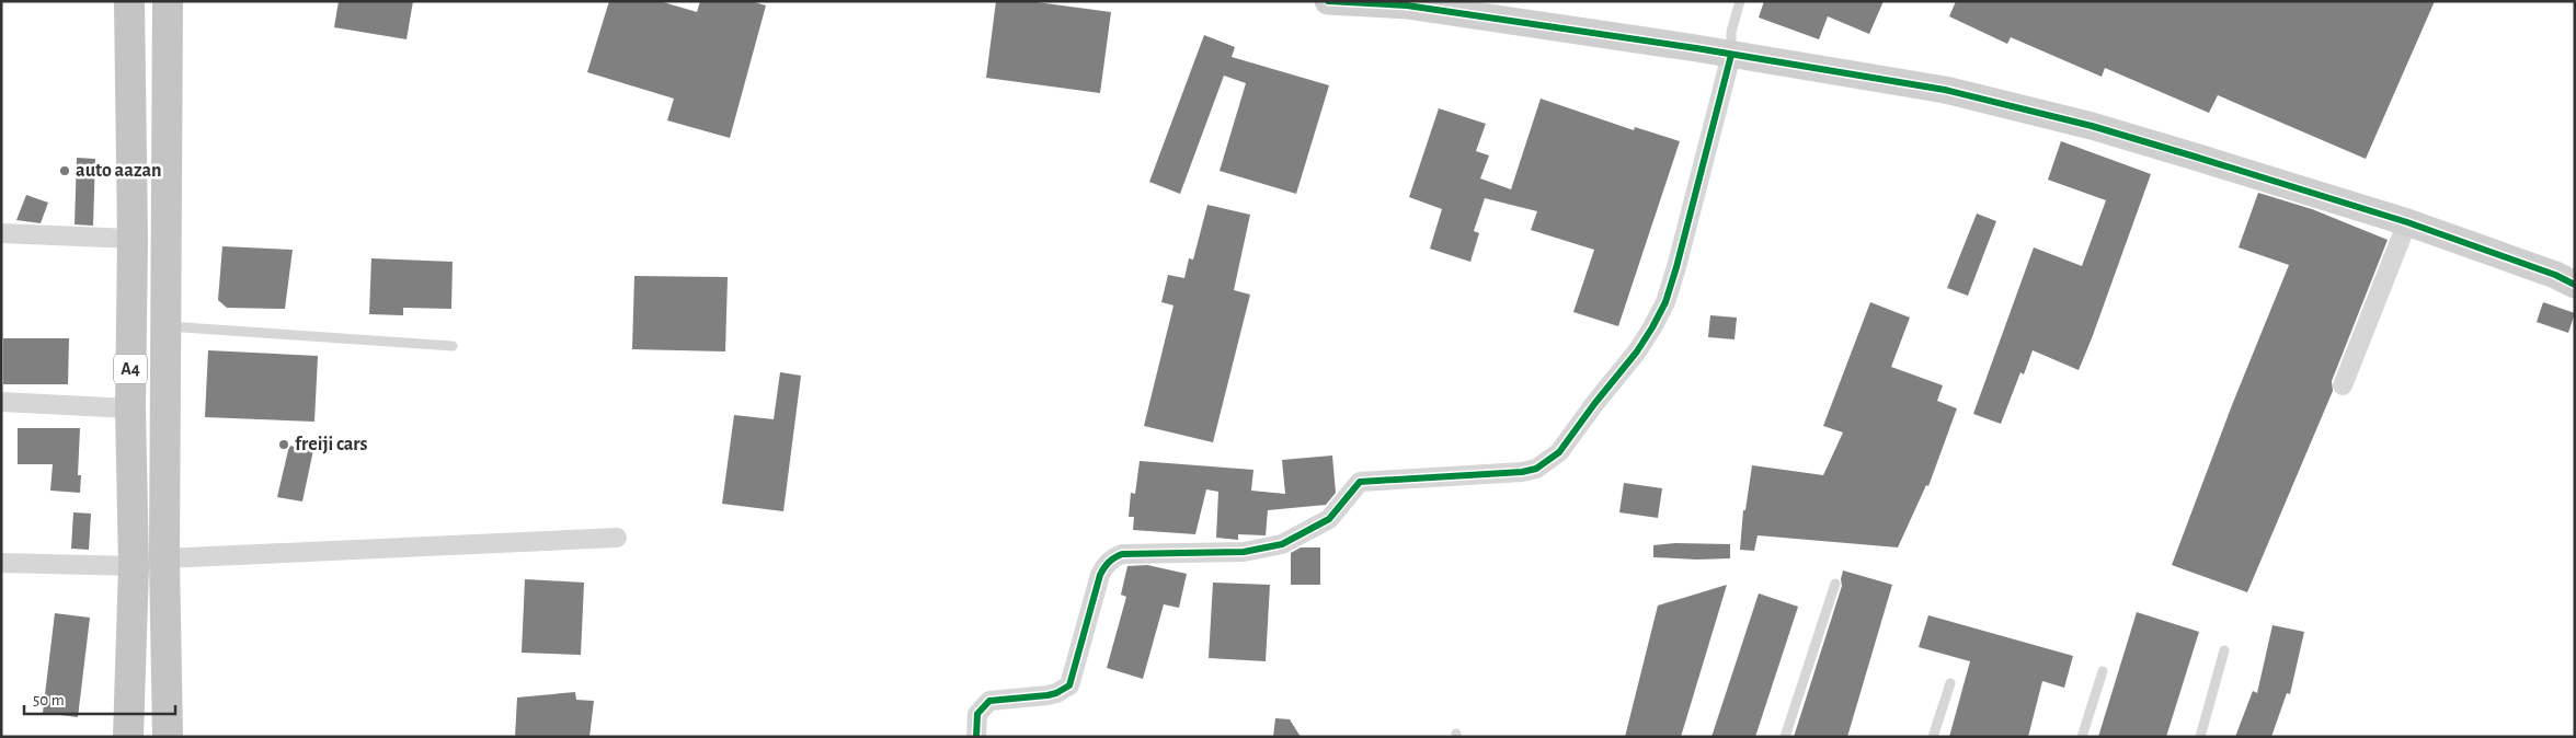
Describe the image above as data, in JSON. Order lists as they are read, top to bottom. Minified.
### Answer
{"streets":{"highway":["A4"]},"places":["auto aazan","freiji cars"],"scale_bar":"50 m"}
